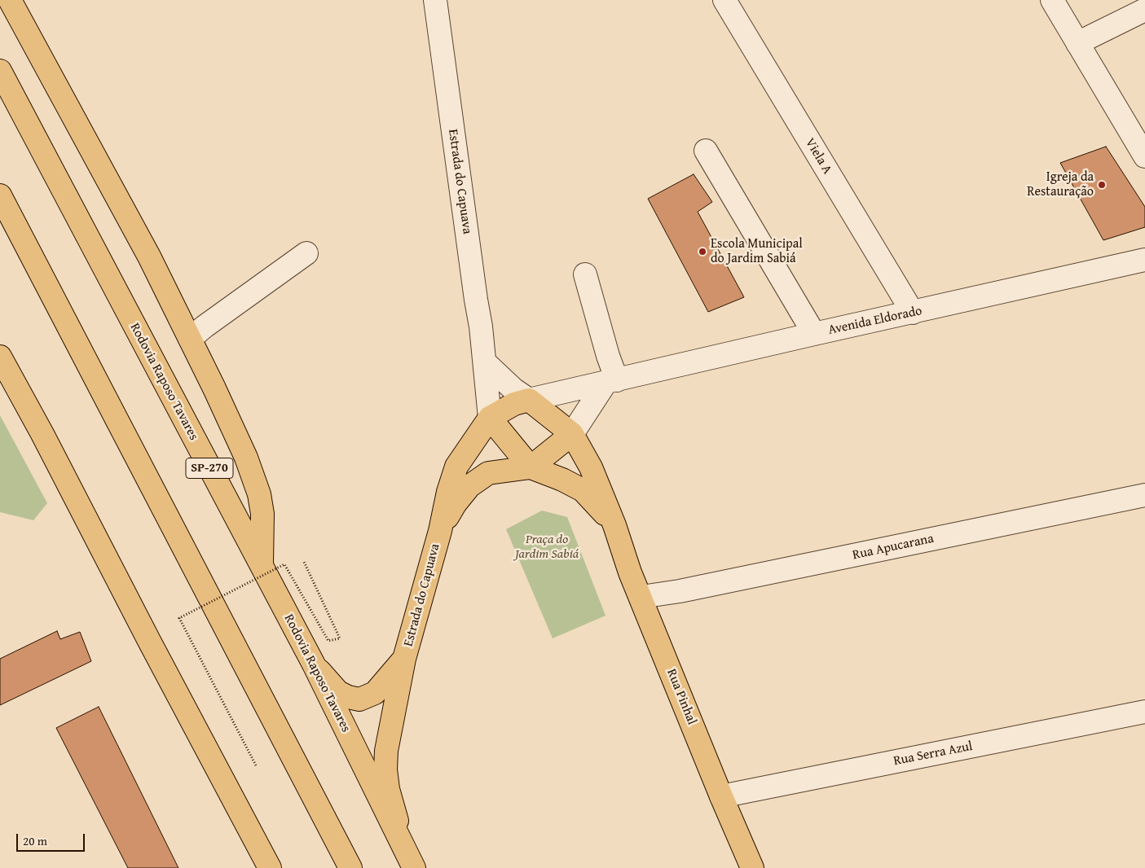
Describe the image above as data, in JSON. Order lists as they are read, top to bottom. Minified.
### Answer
{"streets":{"main road":["Estrada do Capuava","Rodovia Raposo Tavares","SP-270","Rua Pinhal"],"street":["Viela A","Avenida Eldorado","Rua Apucarana","Rua Serra Azul"]},"crossings":[["Viela A","Avenida Eldorado"],["Estrada do Capuava","Rodovia Raposo Tavares"],["Estrada do Capuava","Rua Pinhal"],["Rua Apucarana","Rua Pinhal"],["Rua Pinhal","Rua Serra Azul"]],"parks":["Praça do Jardim Sabiá"],"places":["Igreja da Restauração","Escola Municipal do Jardim Sabiá"],"scale_bar":"20 m"}
